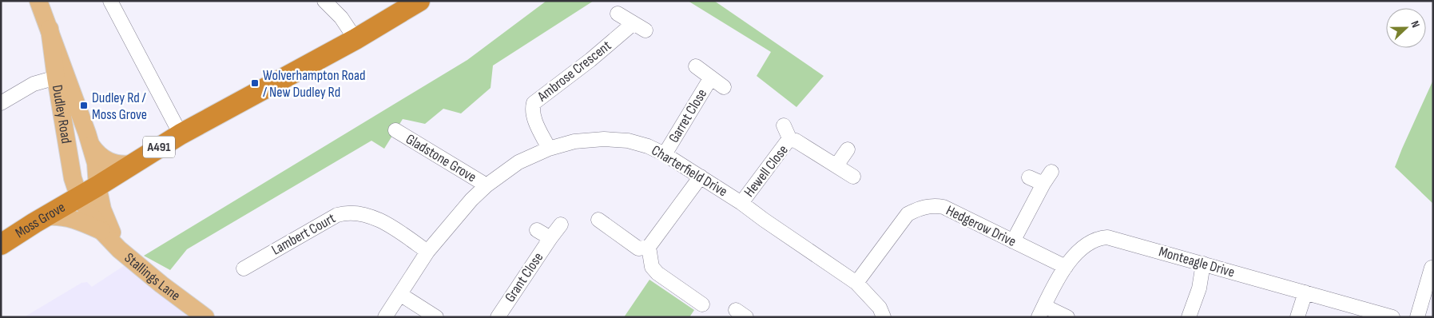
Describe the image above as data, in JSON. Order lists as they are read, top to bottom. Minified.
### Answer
{"streets":{"highway":["A491","Moss Grove"],"main road":["Dudley Road","Stallings Lane"],"street":["Ambrose Crescent","Garret Close","Gladstone Grove","Charterfield Drive","Hewell Close","Hedgerow Drive","Lambert Court","Monteagle Drive","Grant Close"]},"crossings":[["Ambrose Crescent","Charterfield Drive"],["Dudley Road","A491"],["Dudley Road","Moss Grove"],["Dudley Road","Stallings Lane"],["Garret Close","Charterfield Drive"],["A491","Moss Grove"],["A491","Stallings Lane"],["Gladstone Grove","Charterfield Drive"],["Charterfield Drive","Hewell Close"],["Charterfield Drive","Hedgerow Drive"],["Charterfield Drive","Lambert Court"],["Moss Grove","Stallings Lane"],["Hedgerow Drive","Monteagle Drive"]],"places":{"transit":["Wolverhampton Road / New Dudley Rd","Dudley Rd / Moss Grove"]},"north":"right"}
